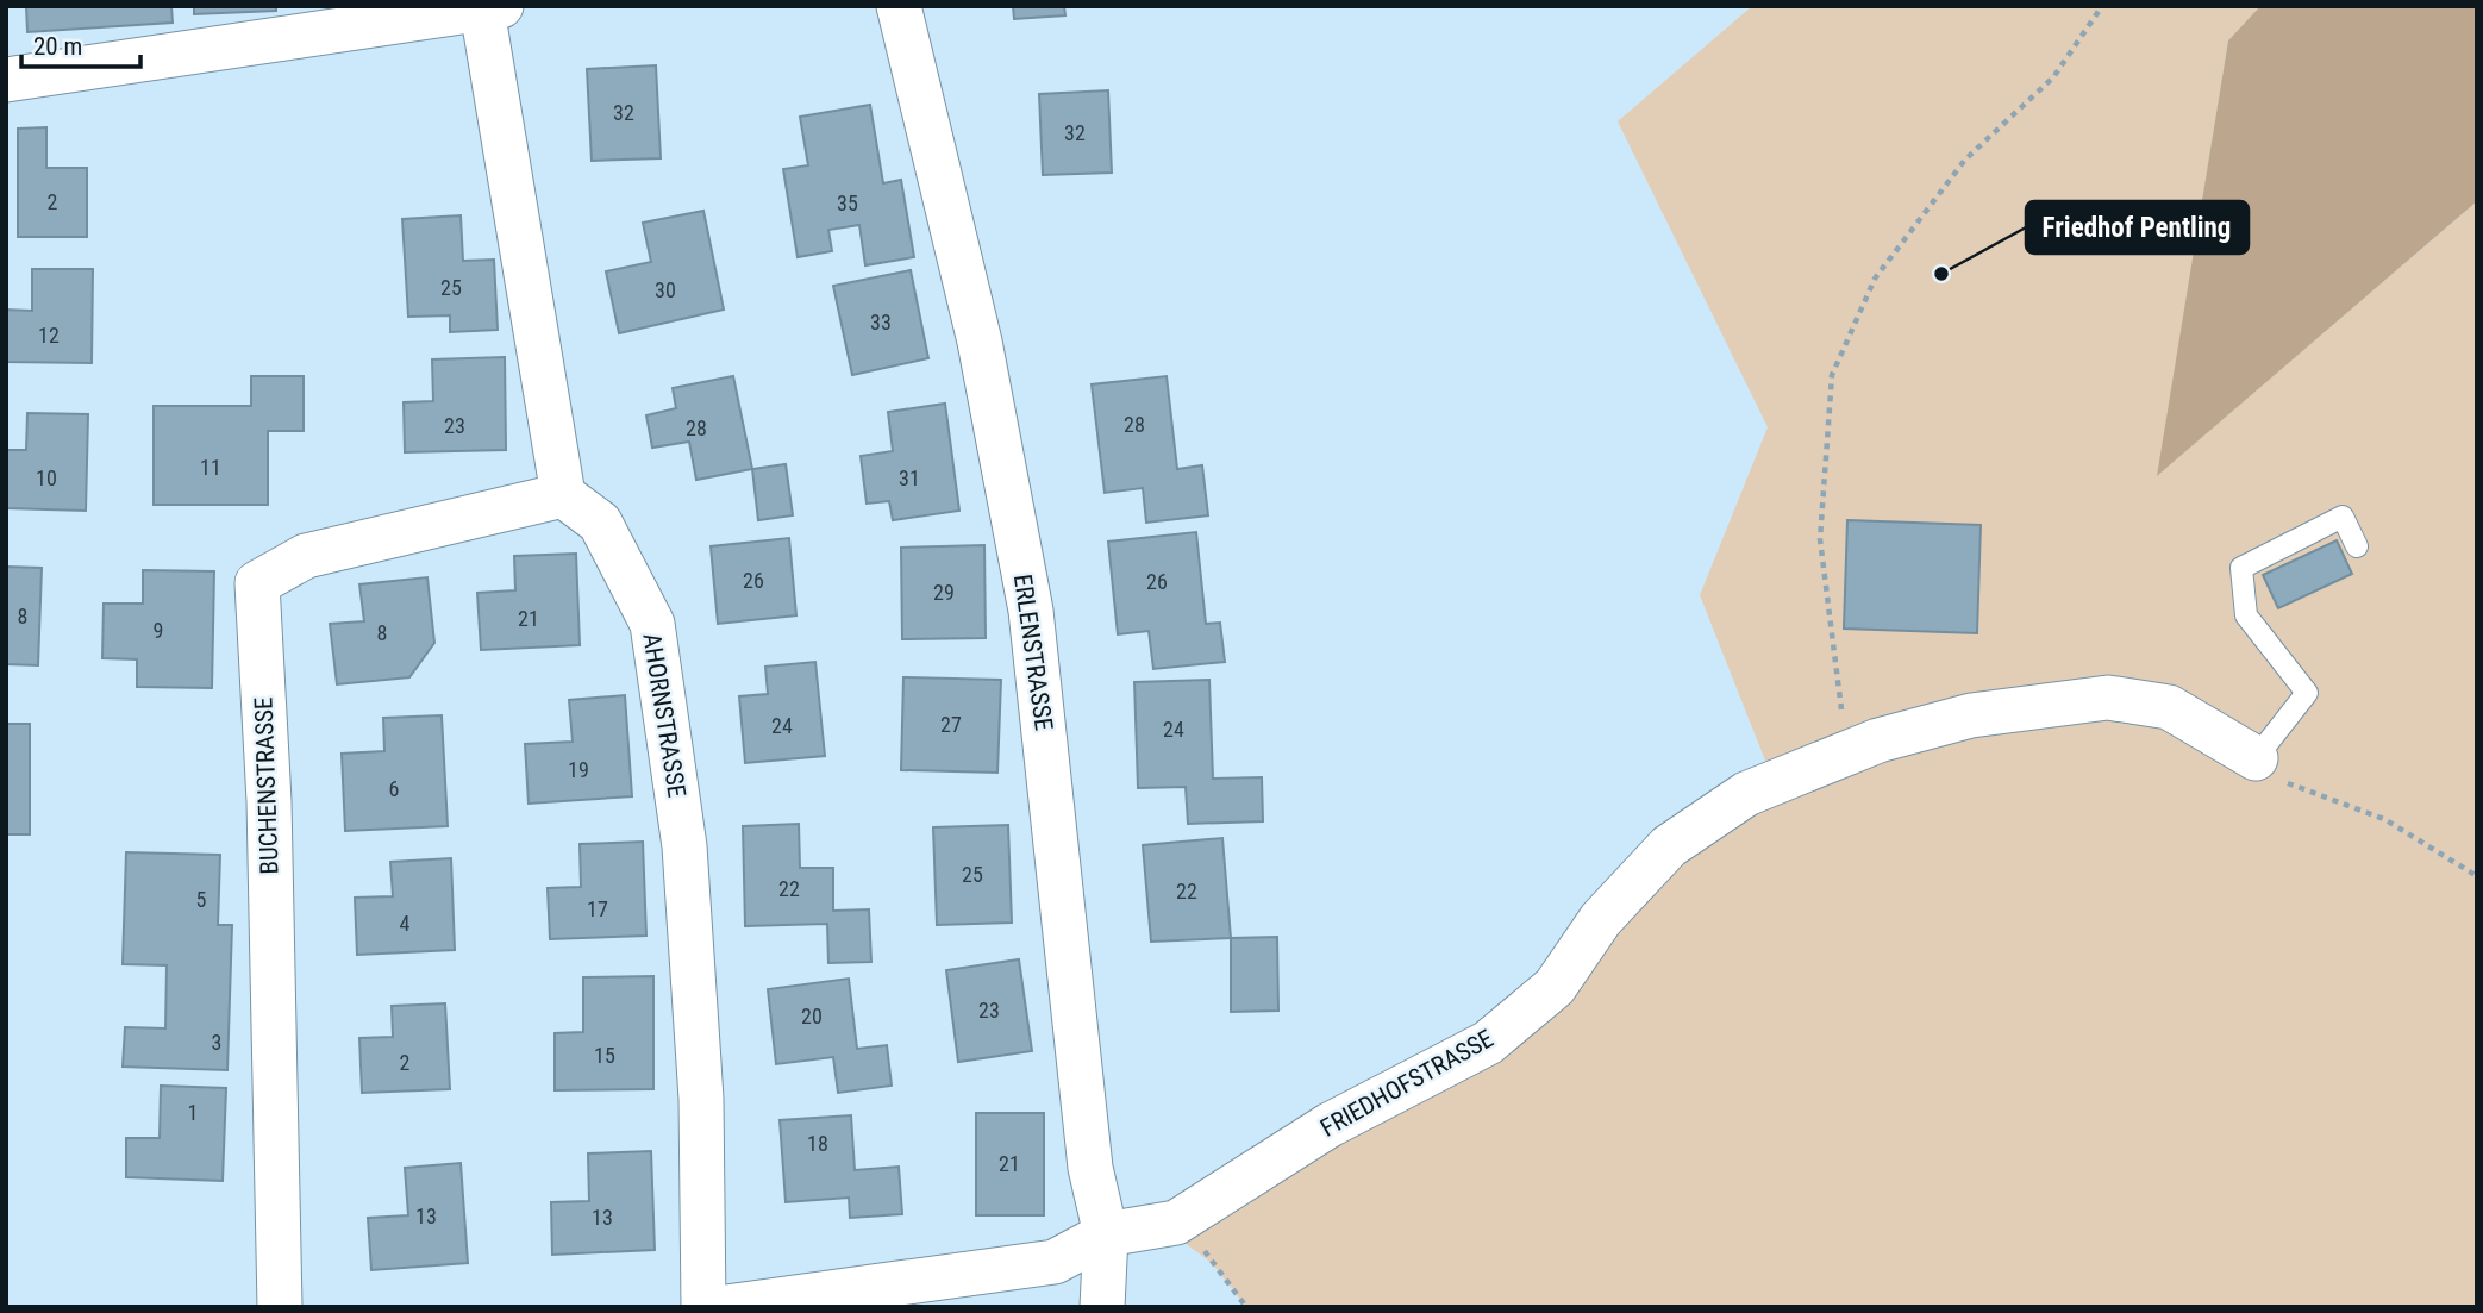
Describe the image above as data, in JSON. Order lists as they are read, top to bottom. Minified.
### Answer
{"streets":{"street":["ERLENSTRASSE","AHORNSTRASSE","BUCHENSTRASSE","FRIEDHOFSTRASSE"]},"crossings":[["ERLENSTRASSE","FRIEDHOFSTRASSE"],["AHORNSTRASSE","BUCHENSTRASSE"]],"places":["Friedhof Pentling"],"house_numbers":["32","32","2","35","25","30","33","12","28","23","28","11","10","31","26","26","29","8","21","9","8","27","24","24","19","6","25","22","22","5","17","4","23","20","3","15","2","1","18","21","13","13"],"scale_bar":"20 m"}
